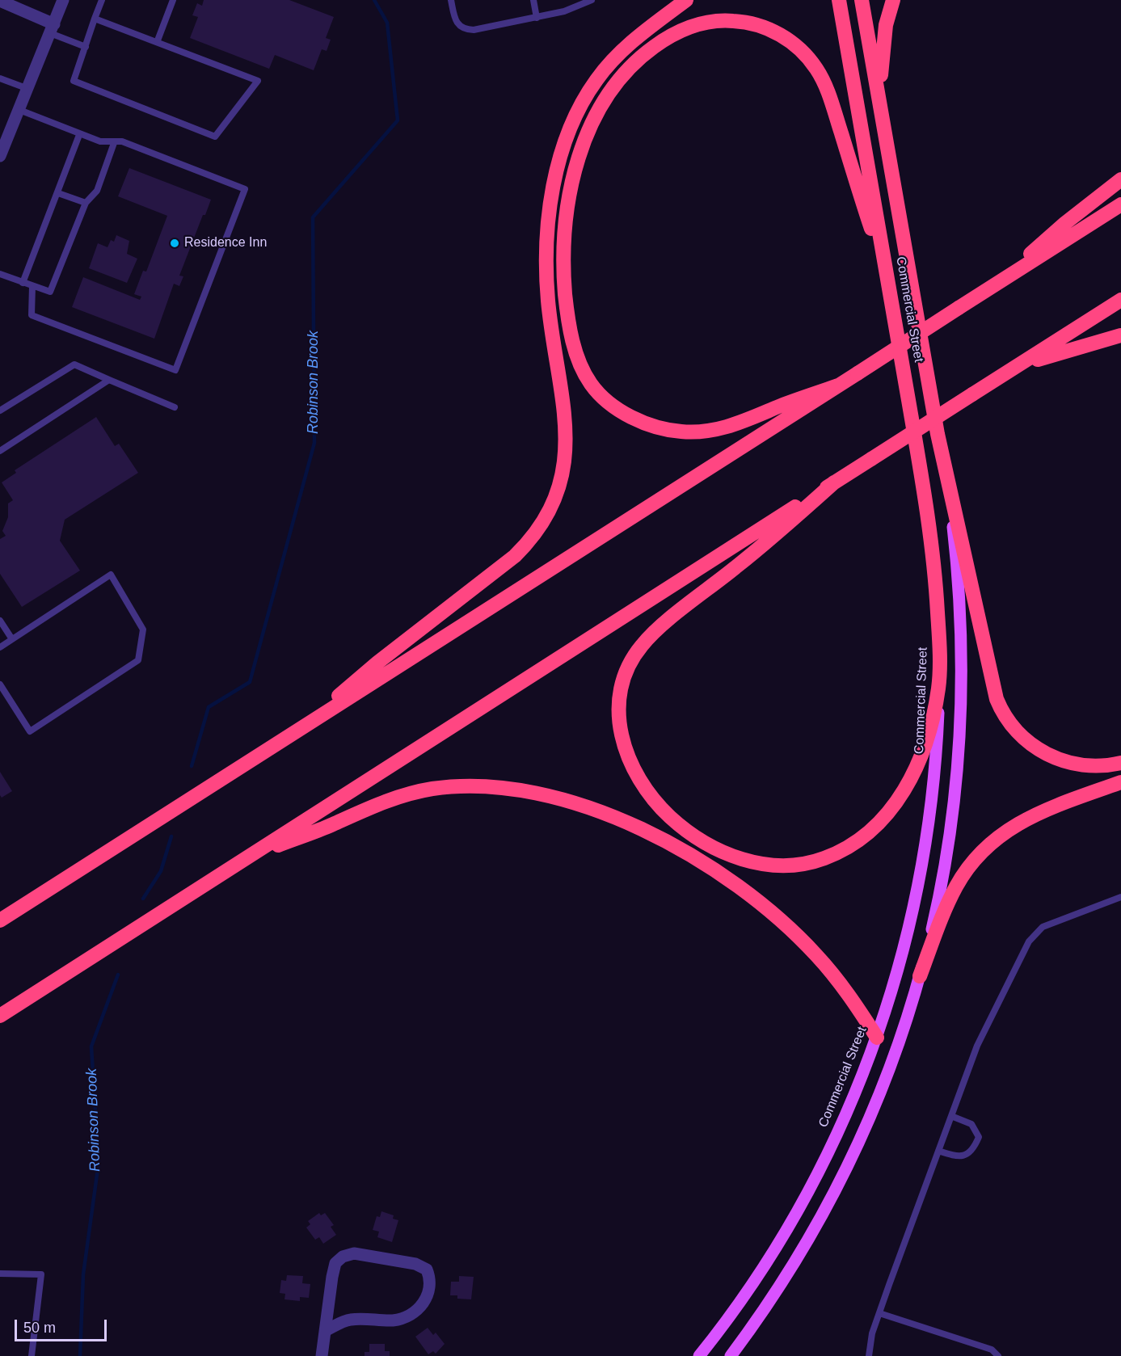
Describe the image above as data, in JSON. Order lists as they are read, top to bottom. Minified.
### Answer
{"streets":{"highway":["Commercial Street"]},"water":["Robinson Brook"],"places":["Residence Inn"],"scale_bar":"50 m"}
